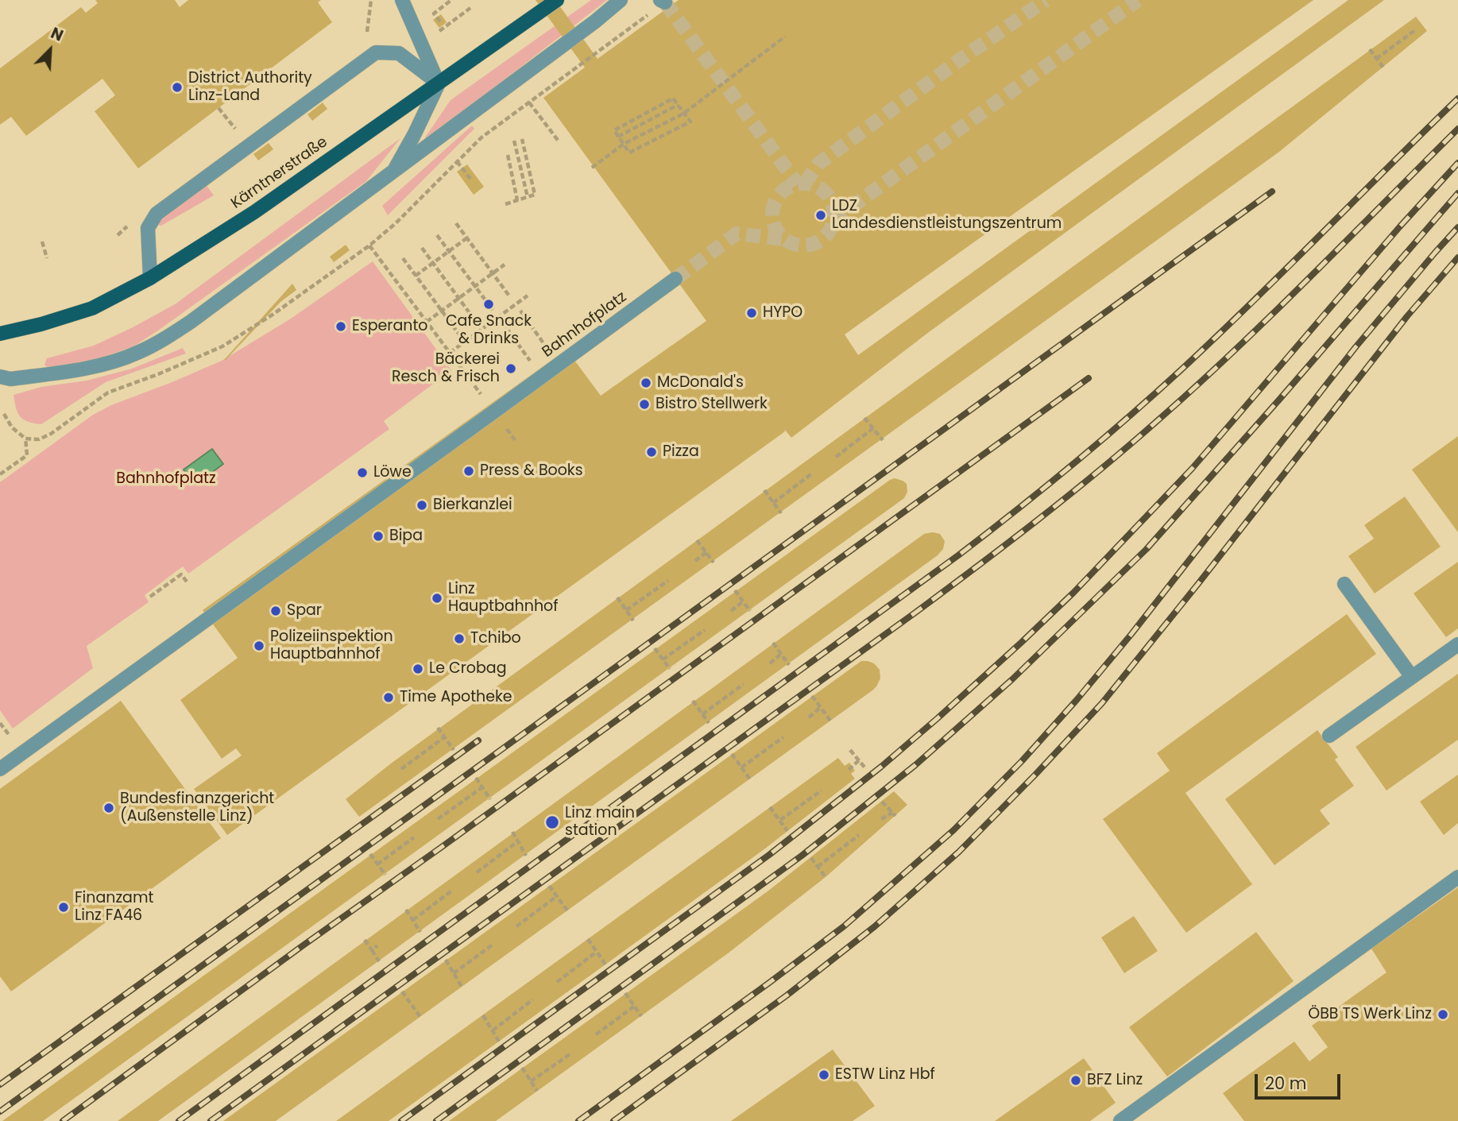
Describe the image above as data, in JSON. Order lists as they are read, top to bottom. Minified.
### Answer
{"streets":{"main road":["Kärntnerstraße"],"street":["Bahnhofplatz"]},"parks":["Bahnhofplatz"],"places":["District Authority Linz-Land","LDZ Landesdienstleistungszentrum","Cafe Snack & Drinks","HYPO","Esperanto","Bäckerei Resch & Frisch","McDonald's","Bistro Stellwerk","Pizza","Press & Books","Löwe","Bierkanzlei","Bipa","Linz Hauptbahnhof","Spar","Tchibo","Polizeiinspektion Hauptbahnhof","Le Crobag","Time Apotheke","Bundesfinanzgericht (Außenstelle Linz)","Linz main station","Finanzamt Linz FA46","ÖBB TS Werk Linz","ESTW Linz Hbf","BFZ Linz"],"scale_bar":"20 m","north":"top right"}
